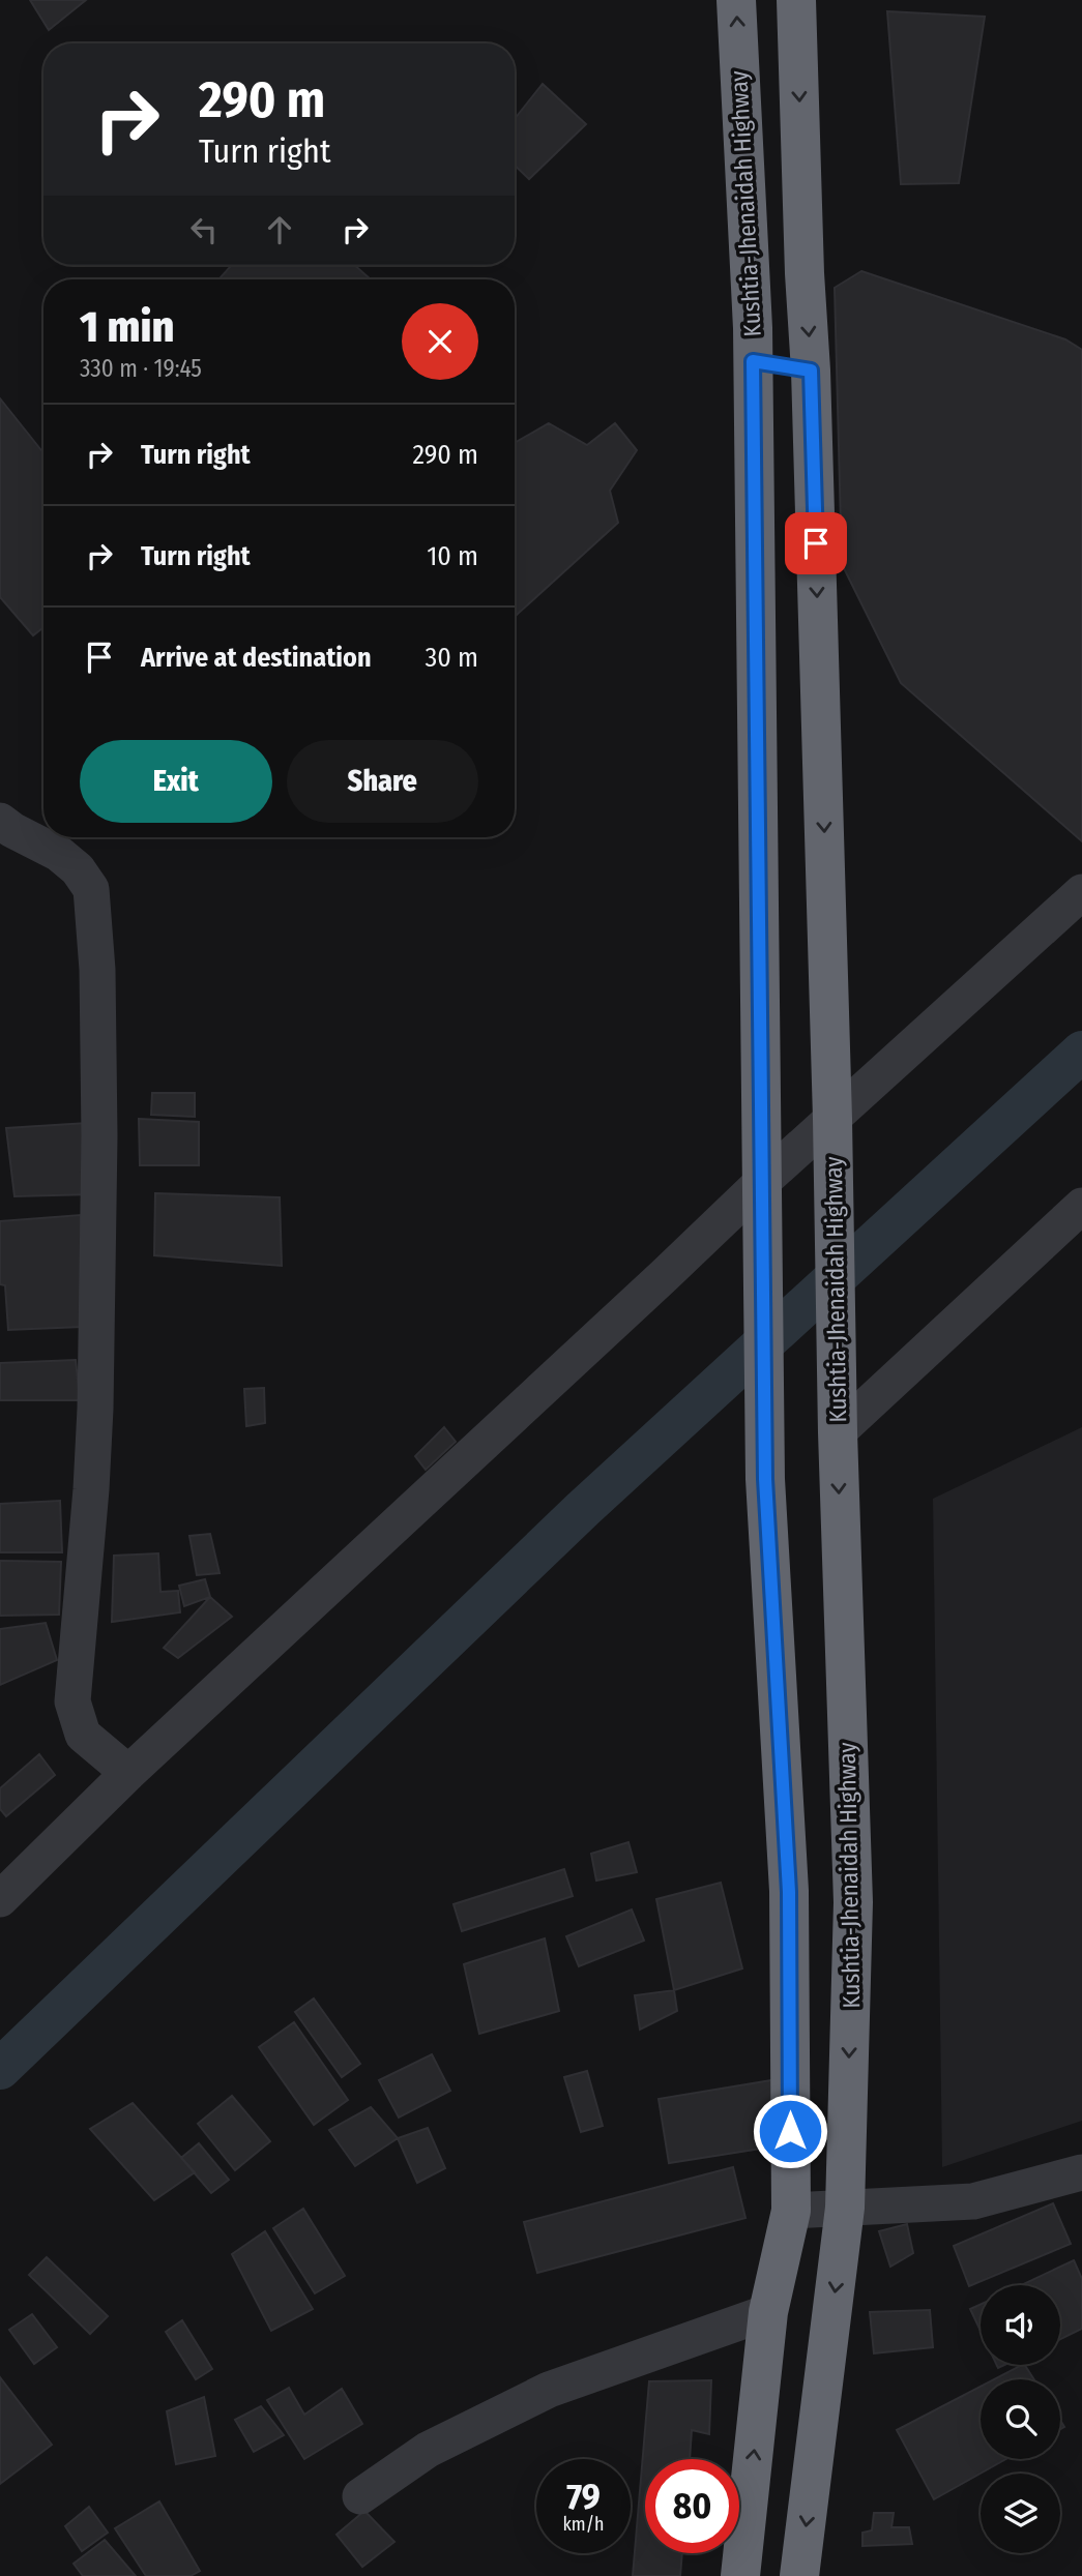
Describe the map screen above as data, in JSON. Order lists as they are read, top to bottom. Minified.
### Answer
{"streets":{"highway":["Kushtia-Jhenaidah Highway"]},"page":{"turn":["290 m","Turn right"],"heading":["1 min","330 m · 19:45"],"list":[{"name":"Turn right","value":"290 m"},{"name":"Turn right","value":"10 m"},{"name":"Arrive at destination","value":"30 m"}],"buttons":["Exit","Share"],"speed":"79 km/h","limit":"80"}}
